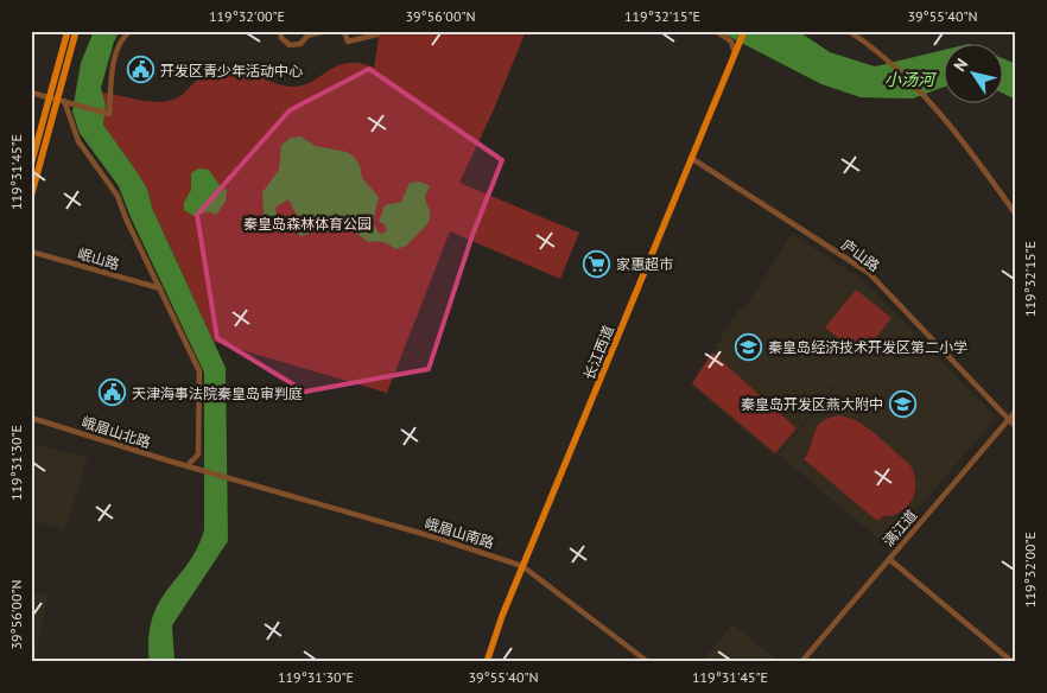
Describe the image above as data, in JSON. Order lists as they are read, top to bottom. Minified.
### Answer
{"streets":{"main road":["长江西道"],"street":["庐山路","岷山路","峨眉山北路","漓江道","峨眉山南路"]},"crossings":[["庐山路","长江西道"],["庐山路","漓江道"],["长江西道","峨眉山南路"],["峨眉山北路","峨眉山南路"]],"water":["小汤河"],"parks":["秦皇岛森林体育公园"],"places":{"public building":["开发区青少年活动中心","天津海事法院秦皇岛审判庭"],"supermarket":["家惠超市"],"school or university":["秦皇岛经济技术开发区第二小学","秦皇岛开发区燕大附中"]},"north":"top left","coordinates":["119°32'00\"E","39°56'00\"N","119°32'15\"E","39°55'40\"N","119°31'45\"E","119°31'30\"E"]}
